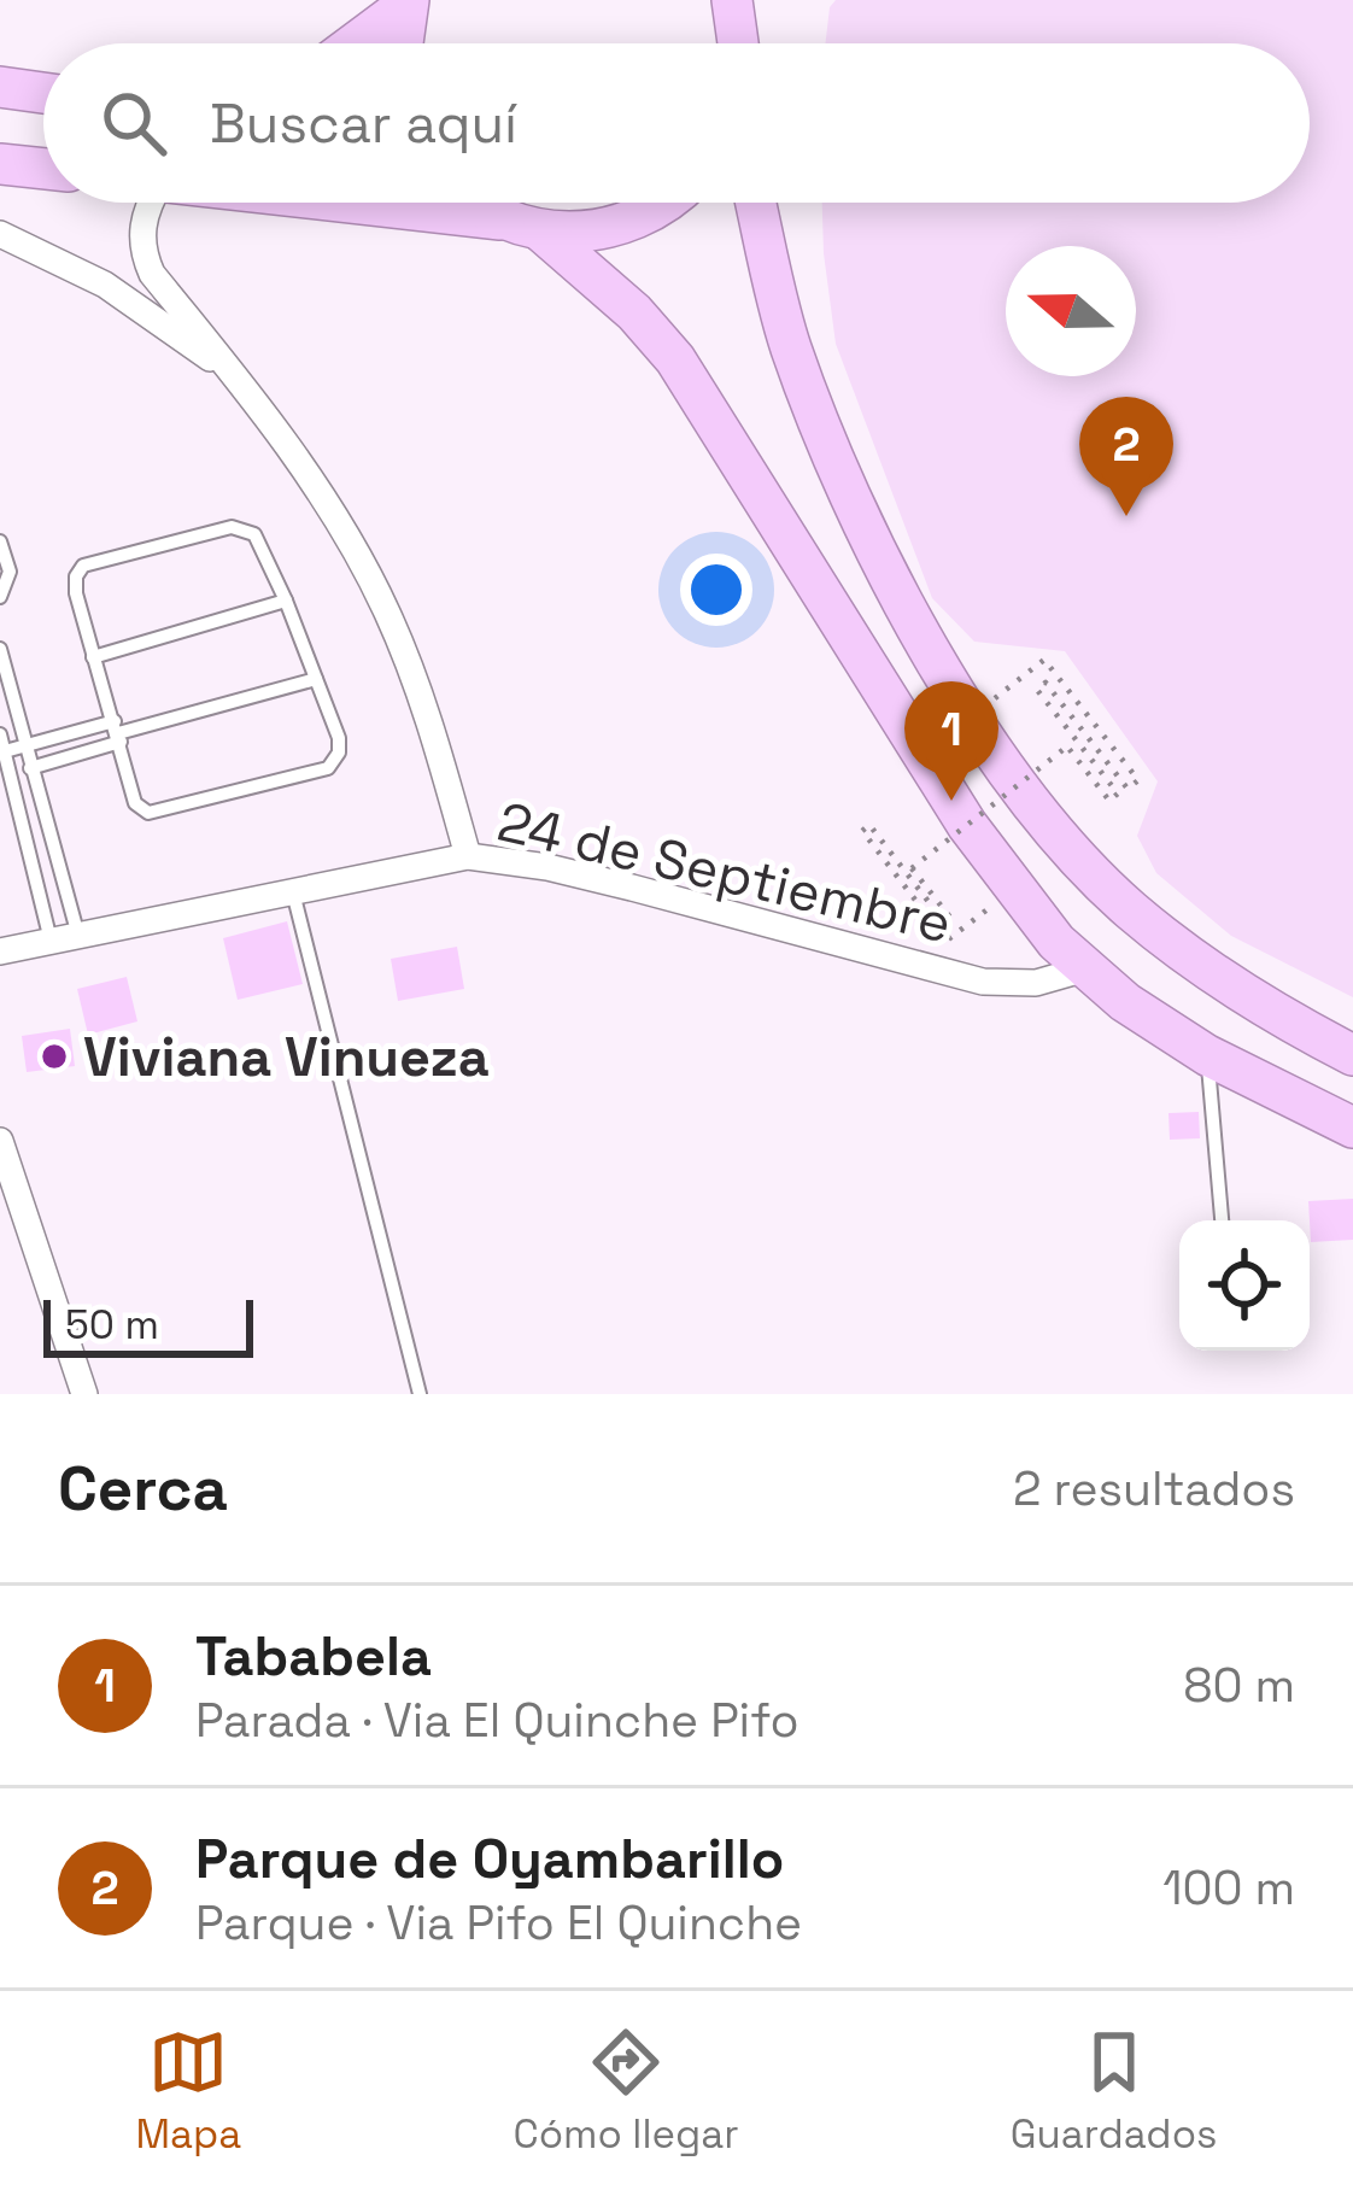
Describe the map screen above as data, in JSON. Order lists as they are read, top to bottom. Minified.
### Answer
{"streets":{"street":["24 de Septiembre"]},"places":["Viviana Vinueza"],"scale_bar":"50 m","north":"left","page":{"search":"Buscar aquí","pins":["2","1"],"scale":"50 m","heading":["Cerca","2 resultados"],"list":[{"mark":"1","name":"Tababela","note":"Parada · Via El Quinche Pifo","value":"80 m"},{"mark":"2","name":"Parque de Oyambarillo","note":"Parque · Via Pifo El Quinche","value":"100 m"}],"nav":["Mapa","Cómo llegar","Guardados"]}}
